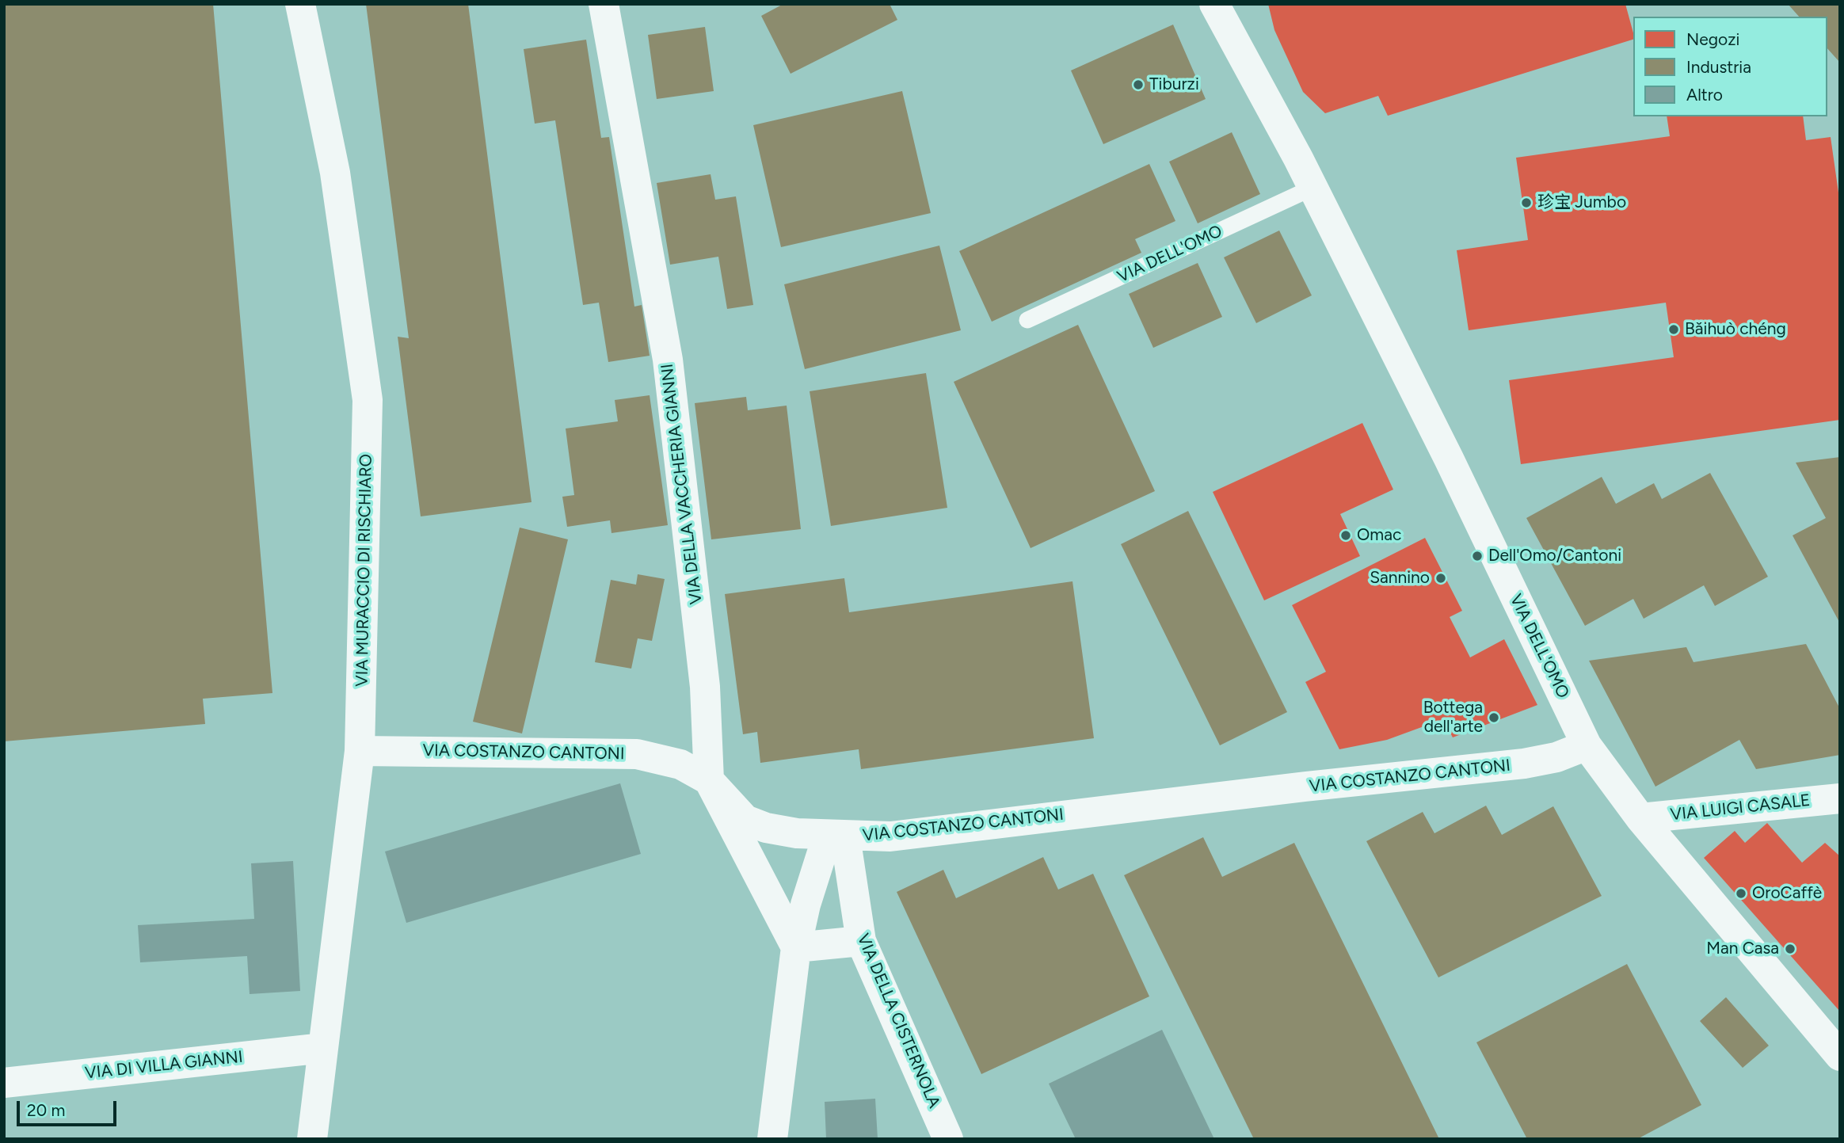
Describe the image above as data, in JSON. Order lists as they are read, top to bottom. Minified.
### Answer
{"streets":{"street":["VIA DELL'OMO","VIA DELLA VACCHERIA GIANNI","VIA MURACCIO DI RISCHIARO","VIA COSTANZO CANTONI","VIA LUIGI CASALE","VIA DELLA CISTERNOLA","VIA DI VILLA GIANNI"]},"crossings":[["VIA DELL'OMO","VIA COSTANZO CANTONI"],["VIA DELL'OMO","VIA LUIGI CASALE"],["VIA DELLA VACCHERIA GIANNI","VIA COSTANZO CANTONI"],["VIA MURACCIO DI RISCHIARO","VIA COSTANZO CANTONI"],["VIA MURACCIO DI RISCHIARO","VIA DI VILLA GIANNI"],["VIA COSTANZO CANTONI","VIA DELLA CISTERNOLA"]],"places":["Tiburzi","珍宝 Jumbo","Bǎihuò chéng","Omac","Dell'Omo/Cantoni","Sannino","Bottega dell'arte","OroCaffè","Man Casa"],"legend":["Negozi","Industria","Altro"],"scale_bar":"20 m"}
